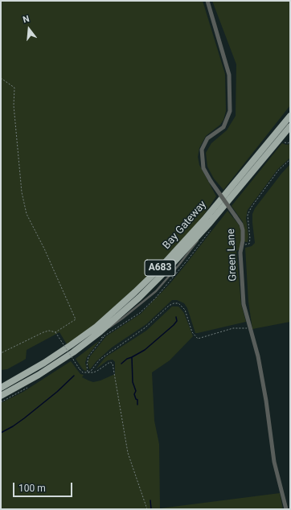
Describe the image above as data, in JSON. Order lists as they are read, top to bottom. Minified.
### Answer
{"streets":{"highway":["Bay Gateway","A683"],"street":["Green Lane"]},"scale_bar":"100 m","north":"top"}
